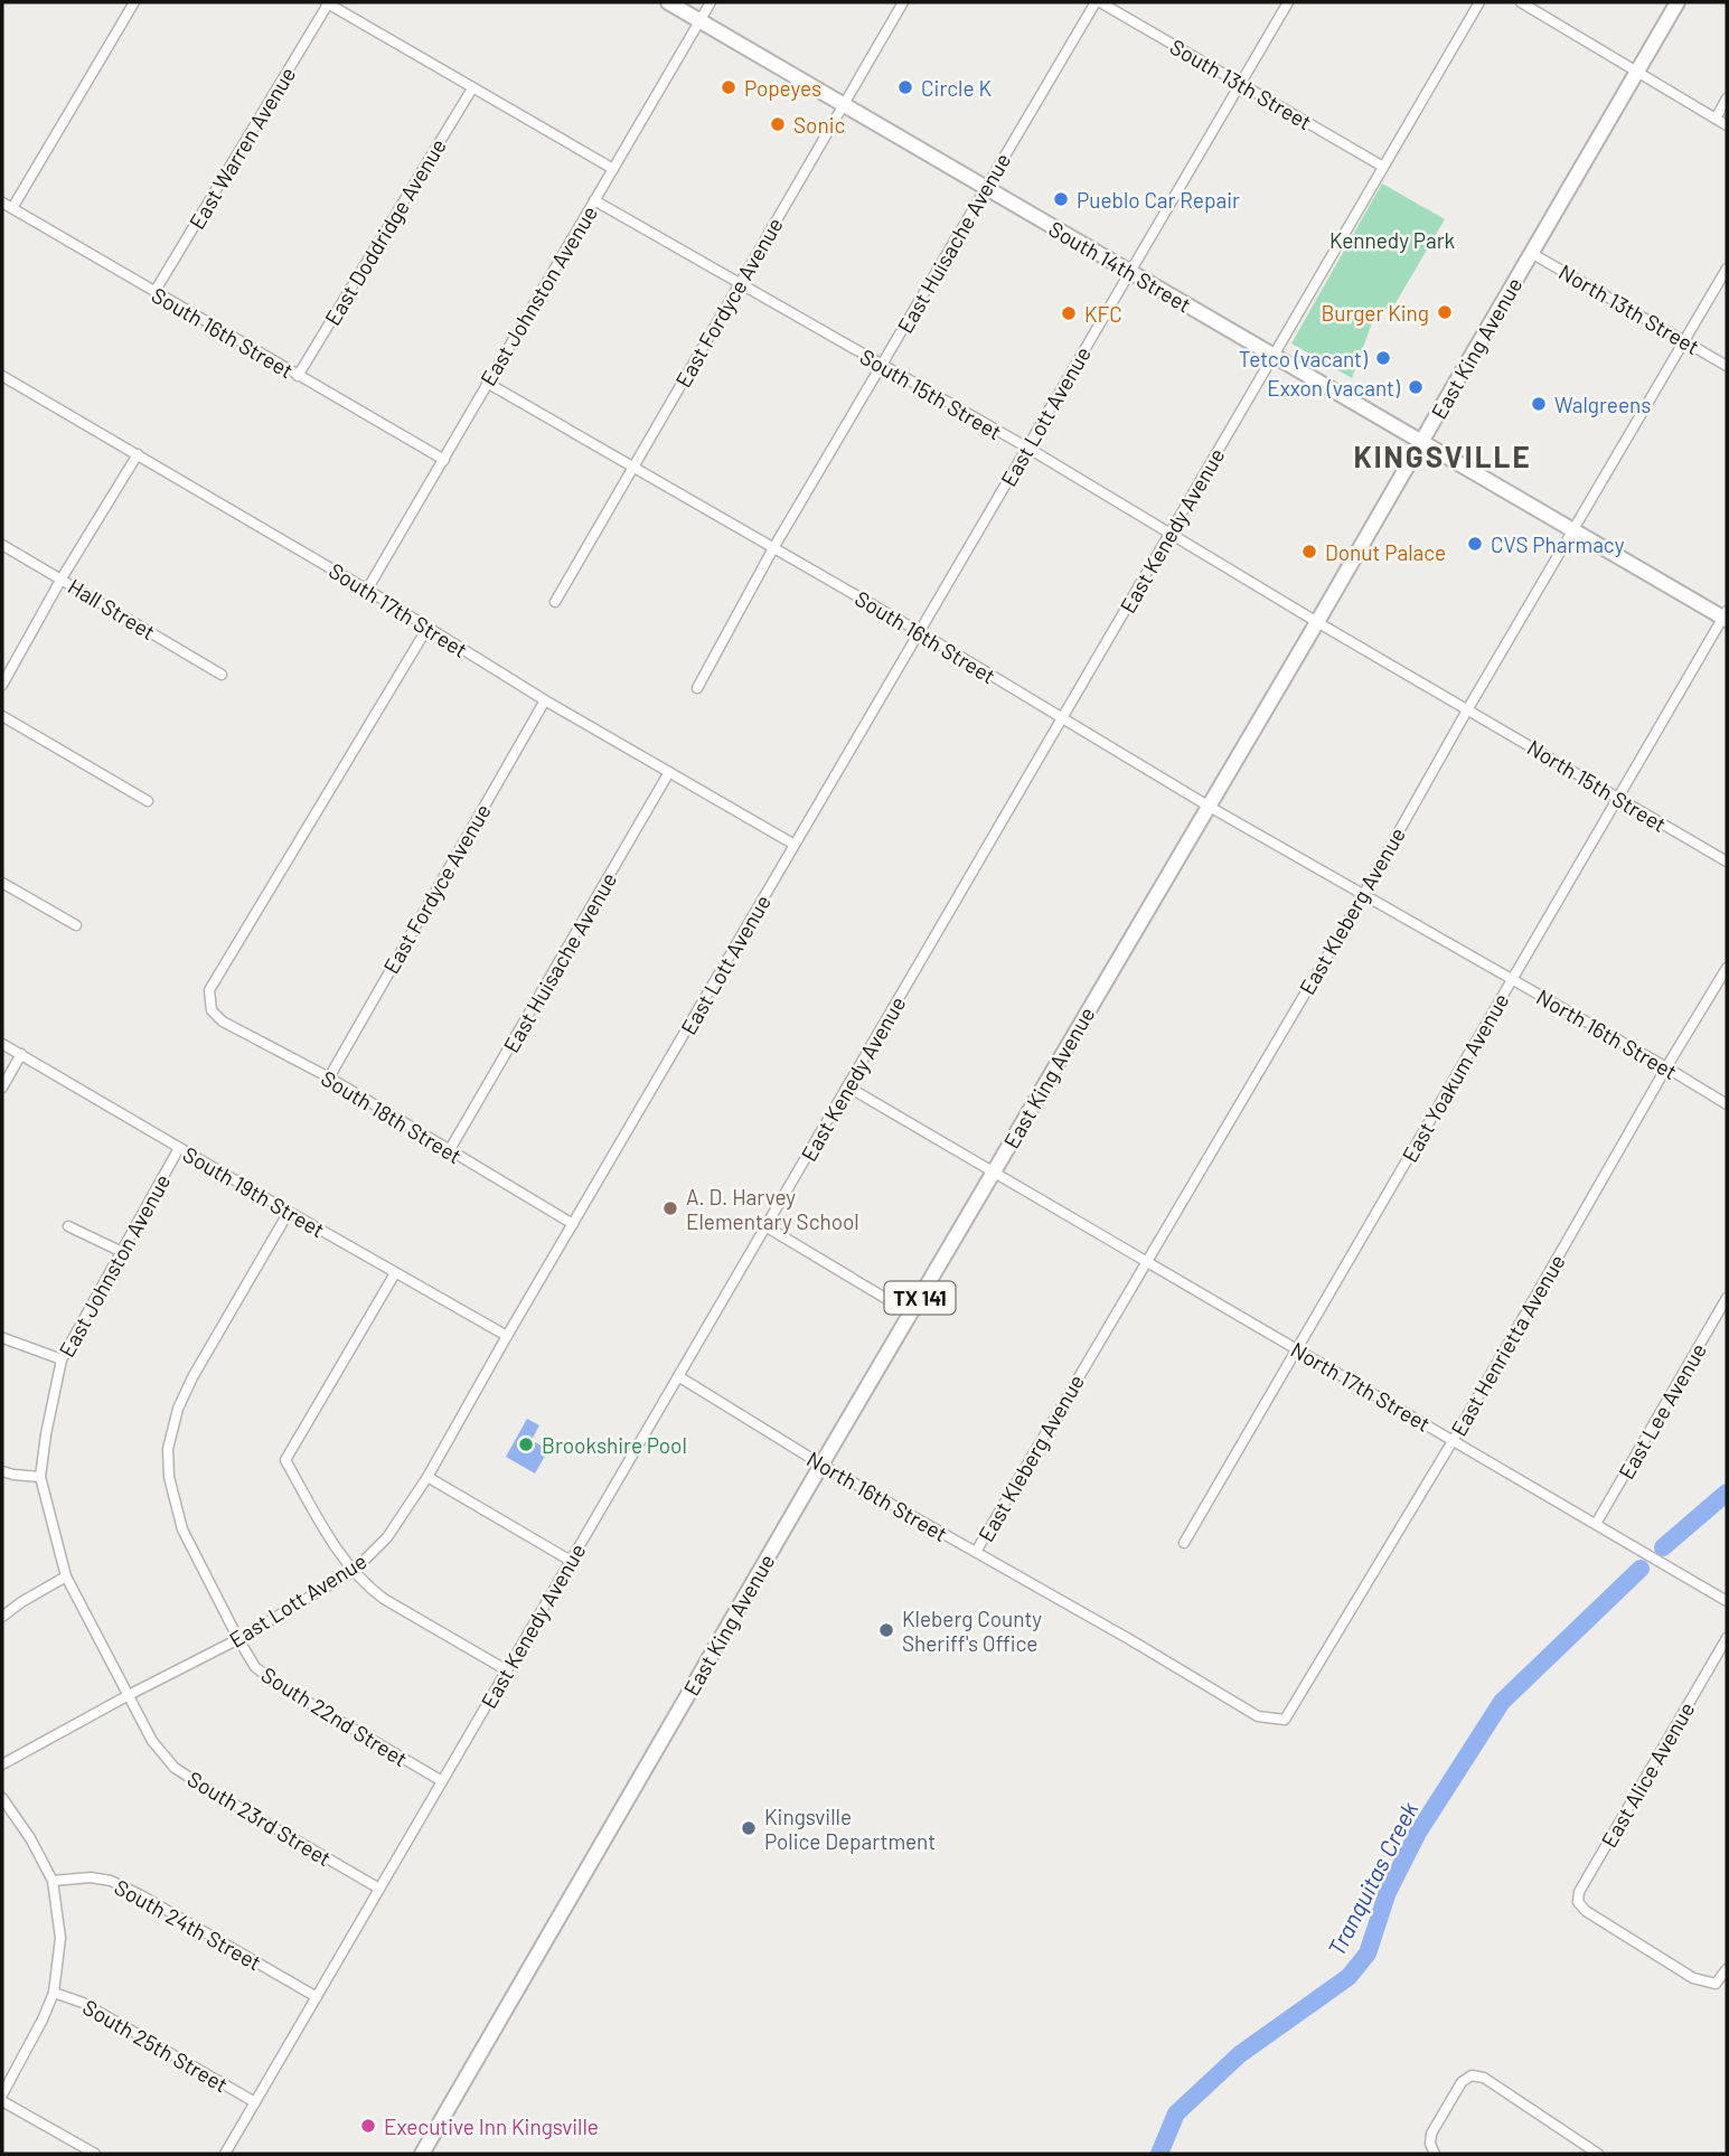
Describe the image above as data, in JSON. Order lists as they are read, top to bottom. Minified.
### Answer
{"streets":{"main road":["South 14th Street","East King Avenue","TX 141"],"street":["South 13th Street","East Warren Avenue","East Doddridge Avenue","East Huisache Avenue","East Johnston Avenue","East Fordyce Avenue","North 13th Street","South 16th Street","South 15th Street","East Lott Avenue","East Kenedy Avenue","Hall Street","South 17th Street","North 15th Street","East Kleberg Avenue","North 16th Street","East Yoakum Avenue","South 18th Street","South 19th Street","East Henrietta Avenue","North 17th Street","East Lee Avenue","South 22nd Street","East Alice Avenue","South 23rd Street","South 24th Street","South 25th Street"]},"crossings":[["South 13th Street","East Huisache Avenue"],["South 13th Street","East Lott Avenue"],["South 13th Street","East Kenedy Avenue"],["East Warren Avenue","South 16th Street"],["East Doddridge Avenue","South 16th Street"],["East Huisache Avenue","South 14th Street"],["East Huisache Avenue","South 16th Street"],["East Huisache Avenue","South 15th Street"],["East Huisache Avenue","South 17th Street"],["East Huisache Avenue","South 18th Street"],["South 14th Street","East Johnston Avenue"],["South 14th Street","East Fordyce Avenue"],["South 14th Street","East King Avenue"],["South 14th Street","East Lott Avenue"],["South 14th Street","East Kenedy Avenue"],["South 14th Street","East Kleberg Avenue"],["South 14th Street","East Yoakum Avenue"],["East Johnston Avenue","South 16th Street"],["East Johnston Avenue","South 15th Street"],["East Johnston Avenue","East Lott Avenue"],["East Johnston Avenue","South 17th Street"],["East Johnston Avenue","South 19th Street"],["East Johnston Avenue","South 23rd Street"],["East Fordyce Avenue","South 16th Street"],["East Fordyce Avenue","South 15th Street"],["East Fordyce Avenue","South 17th Street"],["East Fordyce Avenue","South 18th Street"],["North 13th Street","East King Avenue"],["North 13th Street","East Kleberg Avenue"],["South 16th Street","East King Avenue"],["South 16th Street","East Lott Avenue"],["South 16th Street","East Kenedy Avenue"],["South 16th Street","East Kleberg Avenue"],["South 16th Street","North 16th Street"],["East King Avenue","South 15th Street"],["East King Avenue","North 16th Street"],["East King Avenue","North 17th Street"],["South 15th Street","East Lott Avenue"],["South 15th Street","East Kenedy Avenue"],["South 15th Street","North 15th Street"],["South 15th Street","East Kleberg Avenue"],["East Lott Avenue","South 17th Street"],["East Lott Avenue","South 18th Street"],["East Lott Avenue","South 19th Street"],["East Lott Avenue","South 22nd Street"],["East Lott Avenue","South 23rd Street"],["East Kenedy Avenue","North 16th Street"],["East Kenedy Avenue","South 22nd Street"],["East Kenedy Avenue","South 23rd Street"],["East Kenedy Avenue","South 24th Street"],["East Kenedy Avenue","South 25th Street"],["South 17th Street","South 18th Street"],["North 15th Street","East Kleberg Avenue"],["North 15th Street","East Yoakum Avenue"],["East Kleberg Avenue","North 16th Street"],["East Kleberg Avenue","North 17th Street"],["North 16th Street","East Yoakum Avenue"],["North 16th Street","East Henrietta Avenue"],["East Yoakum Avenue","North 17th Street"],["East Henrietta Avenue","North 17th Street"],["North 17th Street","East Lee Avenue"]],"districts":["KINGSVILLE"],"water":["Tranquitas Creek"],"parks":["Kennedy Park"],"places":["Popeyes","Circle K","Sonic","Pueblo Car Repair","Burger King","KFC","Tetco (vacant)","Exxon (vacant)","Walgreens","CVS Pharmacy","Donut Palace","A. D. Harvey Elementary School","Brookshire Pool","Kleberg County Sheriff's Office","Kingsville Police Department","Executive Inn Kingsville"]}
